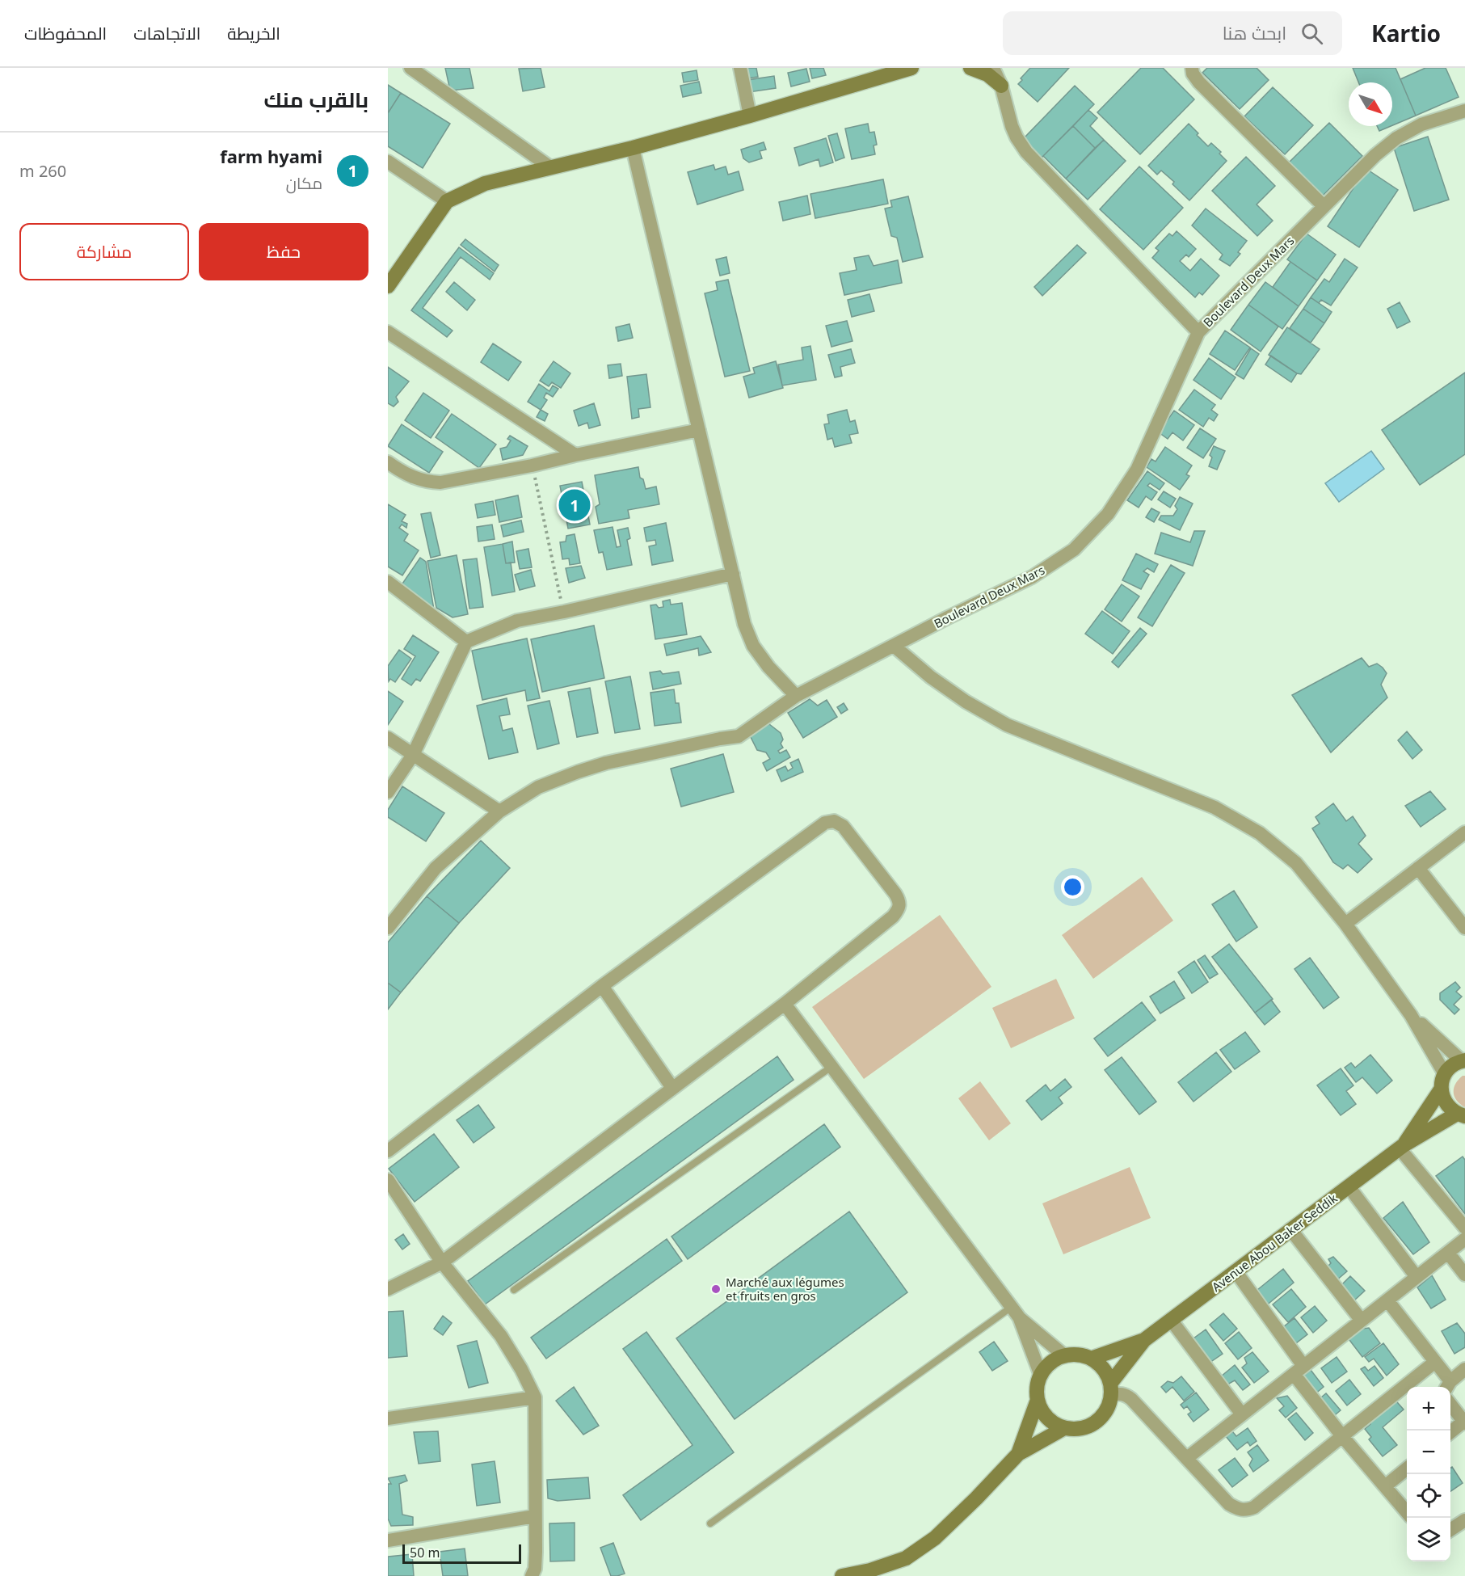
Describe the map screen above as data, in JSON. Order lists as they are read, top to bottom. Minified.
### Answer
{"streets":{"main road":["Avenue Abou Baker Seddik"],"street":["Boulevard Deux Mars"]},"places":["Marché aux légumes et fruits en gros"],"scale_bar":"50 m","north":"bottom right","page":{"header":"Kartio","search":"ابحث هنا","nav":["الخريطة","الاتجاهات","المحفوظات"],"heading":"بالقرب منك","list":[{"mark":"1","name":"farm hyami","note":"مكان","value":"260 m"}],"buttons":["حفظ","مشاركة"],"pins":"1","map_buttons":["+","−"],"scale":"50 m"}}
